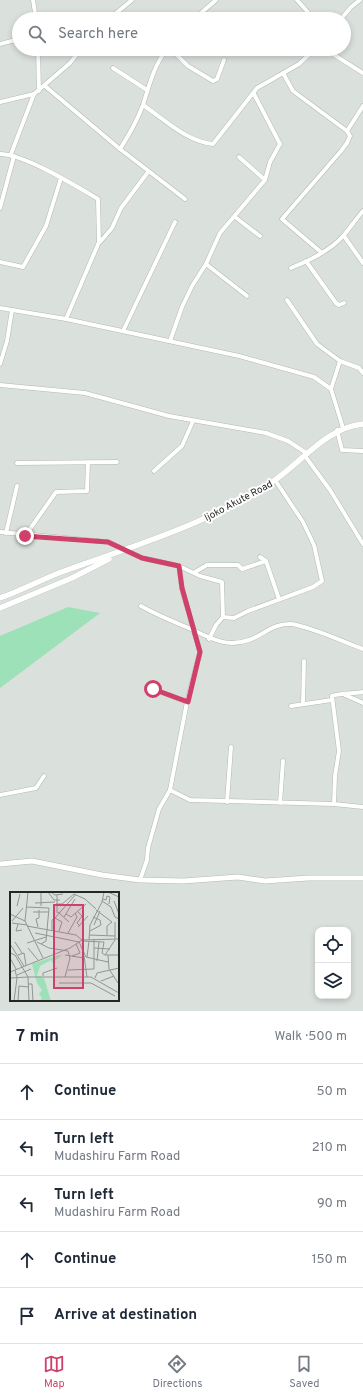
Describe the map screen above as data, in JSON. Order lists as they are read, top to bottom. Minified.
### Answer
{"streets":{"main road":["Ijoko Akute Road"]},"page":{"search":"Search here","heading":["7 min","Walk · 500 m"],"list":[["Continue","50 m"],["Turn left","Mudashiru Farm Road","210 m"],["Turn left","Mudashiru Farm Road","90 m"],["Continue","150 m"],"Arrive at destination"],"nav":["Map","Directions","Saved"]}}
